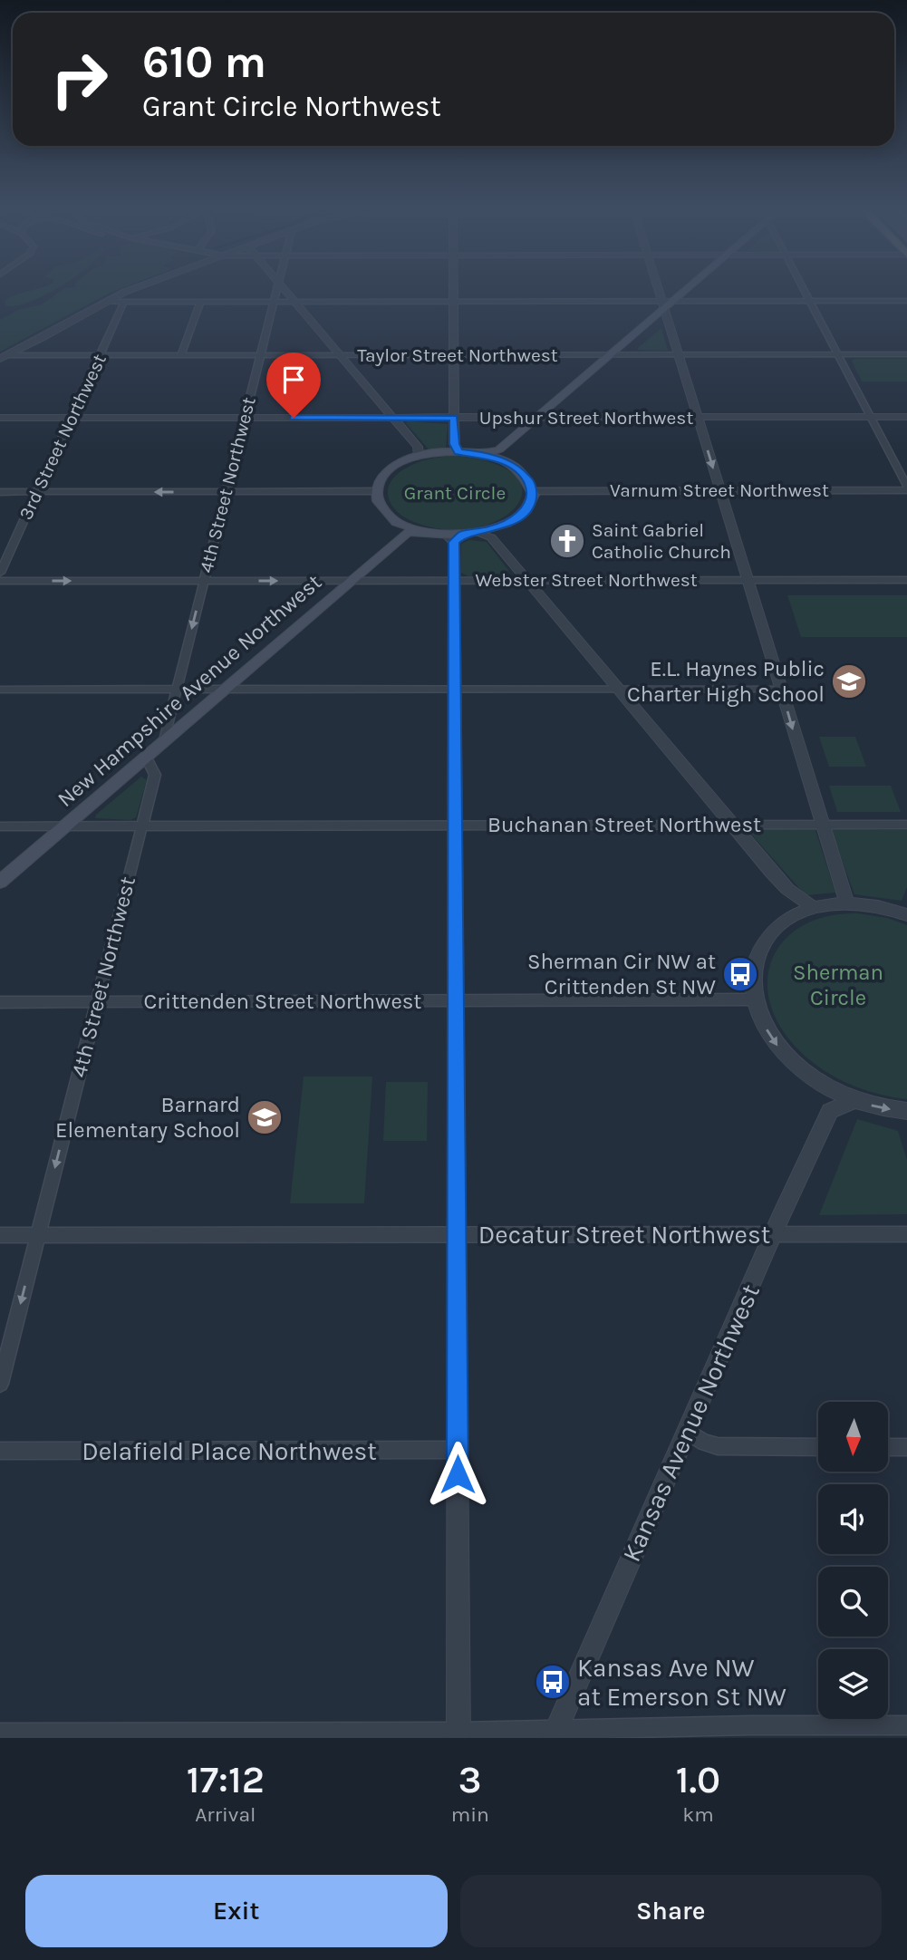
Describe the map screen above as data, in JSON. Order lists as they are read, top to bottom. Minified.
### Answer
{"streets":{"main road":["New Hampshire Avenue Northwest"],"street":["Taylor Street Northwest","Upshur Street Northwest","3rd Street Northwest","4th Street Northwest","Varnum Street Northwest","Webster Street Northwest","Buchanan Street Northwest","Crittenden Street Northwest","Decatur Street Northwest","Kansas Avenue Northwest","Delafield Place Northwest"]},"crossings":[["Taylor Street Northwest","3rd Street Northwest"],["Taylor Street Northwest","4th Street Northwest"],["Upshur Street Northwest","3rd Street Northwest"],["Upshur Street Northwest","4th Street Northwest"],["4th Street Northwest","Webster Street Northwest"],["4th Street Northwest","New Hampshire Avenue Northwest"],["4th Street Northwest","Buchanan Street Northwest"],["4th Street Northwest","Crittenden Street Northwest"],["4th Street Northwest","Decatur Street Northwest"],["Webster Street Northwest","New Hampshire Avenue Northwest"],["New Hampshire Avenue Northwest","Buchanan Street Northwest"],["Decatur Street Northwest","Kansas Avenue Northwest"]],"one_way":["4th Street Northwest"],"parks":["Grant Circle","Sherman Circle"],"places":{"church":["Saint Gabriel Catholic Church"],"school or university":["E.L. Haynes Public Charter High School","Barnard Elementary School"],"bus stop":["Sherman Cir NW at Crittenden St NW","Kansas Ave NW at Emerson St NW"]},"north":"bottom","page":{"turn":["610 m","Grant Circle Northwest"],"eta":["17:12","Arrival","3","min","1.0","km"],"buttons":["Exit","Share"]}}
